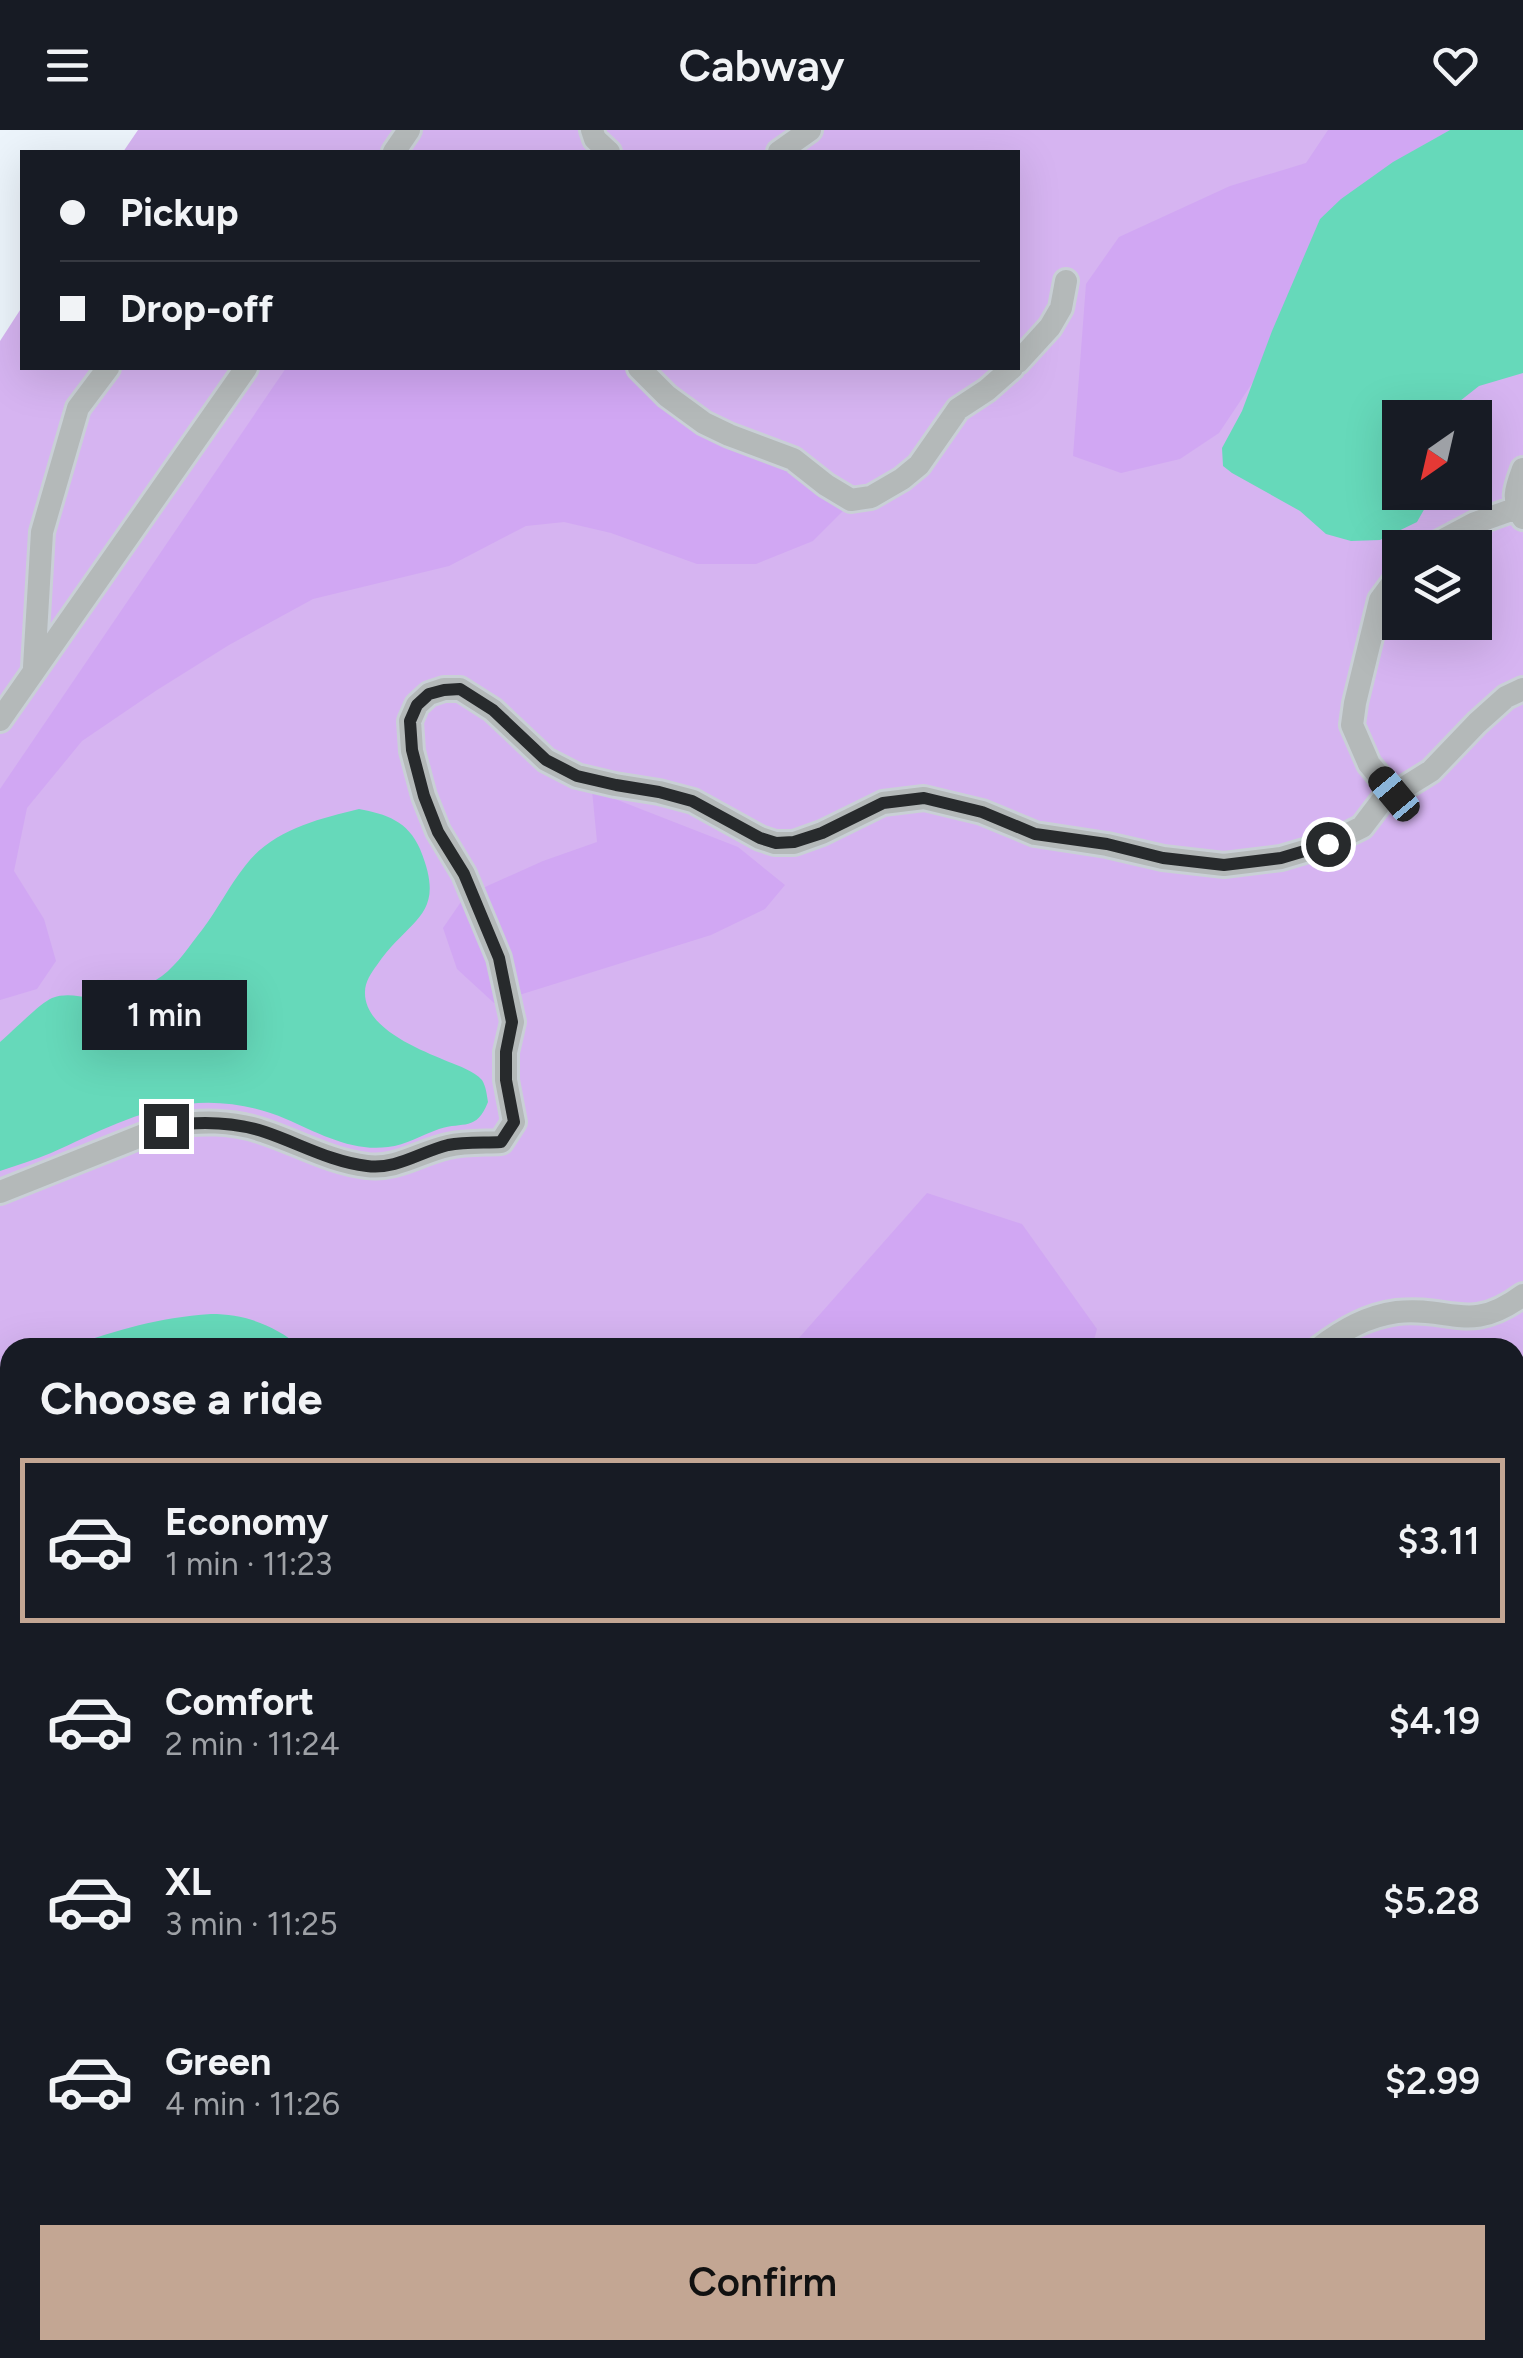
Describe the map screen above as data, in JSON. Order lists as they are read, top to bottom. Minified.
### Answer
{"north":"bottom left","page":{"header":"Cabway","banner":["Pickup","Drop-off"],"bubble":"1 min","heading":"Choose a ride","list":[{"name":"Economy","note":"1 min · 11:23","value":"$3.11"},{"name":"Comfort","note":"2 min · 11:24","value":"$4.19"},{"name":"XL","note":"3 min · 11:25","value":"$5.28"},{"name":"Green","note":"4 min · 11:26","value":"$2.99"}],"buttons":"Confirm"}}
